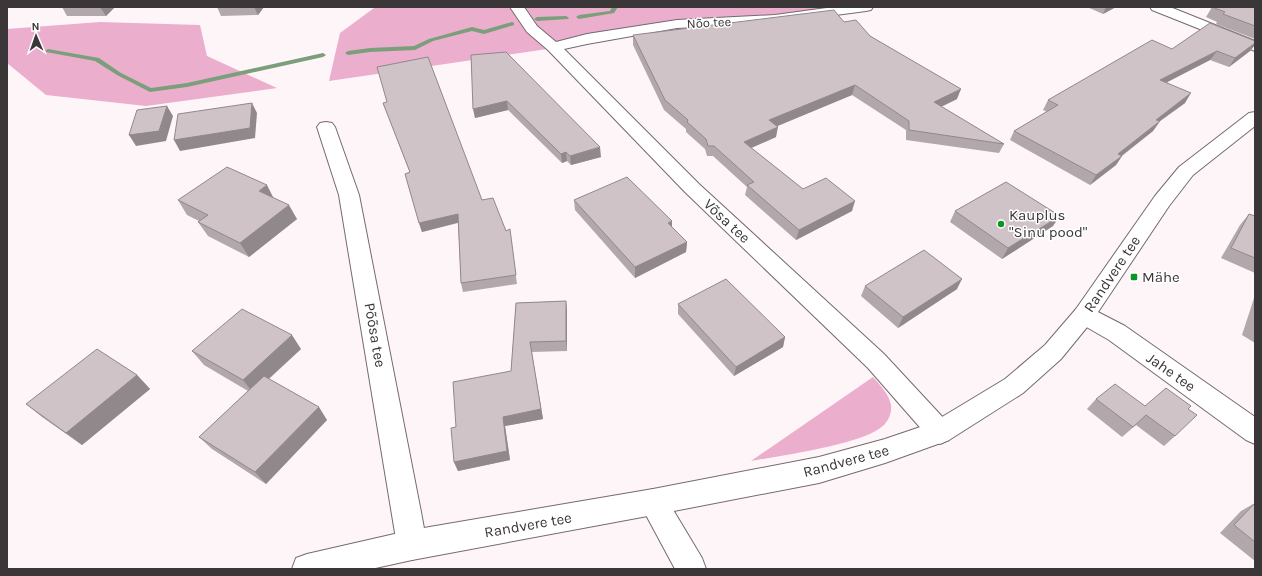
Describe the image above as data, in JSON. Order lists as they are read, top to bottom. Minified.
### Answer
{"streets":{"street":["Nõo tee","Võsa tee","Randvere tee","Põõsa tee","Jahe tee"]},"crossings":[["Nõo tee","Võsa tee"],["Võsa tee","Randvere tee"],["Randvere tee","Põõsa tee"],["Randvere tee","Jahe tee"]],"places":{"other":["Kauplus \"Sinu pood\""],"transit":["Mähe"]},"north":"top"}
